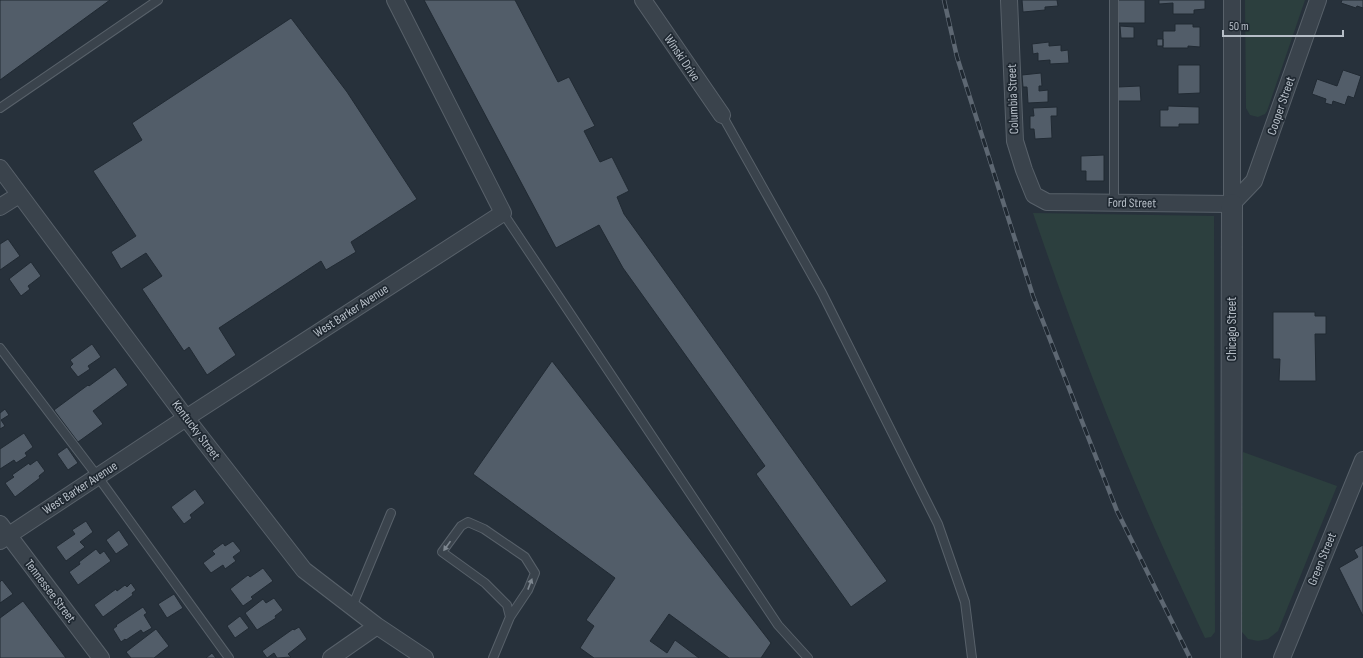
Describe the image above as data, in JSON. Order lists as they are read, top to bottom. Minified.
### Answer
{"streets":{"street":["Winski Drive","Columbia Street","Cooper Street","Ford Street","West Barker Avenue","Chicago Street","Kentucky Street","Green Street","Tennessee Street"]},"crossings":[["Columbia Street","Ford Street"],["Cooper Street","Ford Street"],["Cooper Street","Chicago Street"],["Ford Street","Chicago Street"],["West Barker Avenue","Kentucky Street"],["West Barker Avenue","Tennessee Street"]],"scale_bar":"50 m"}
